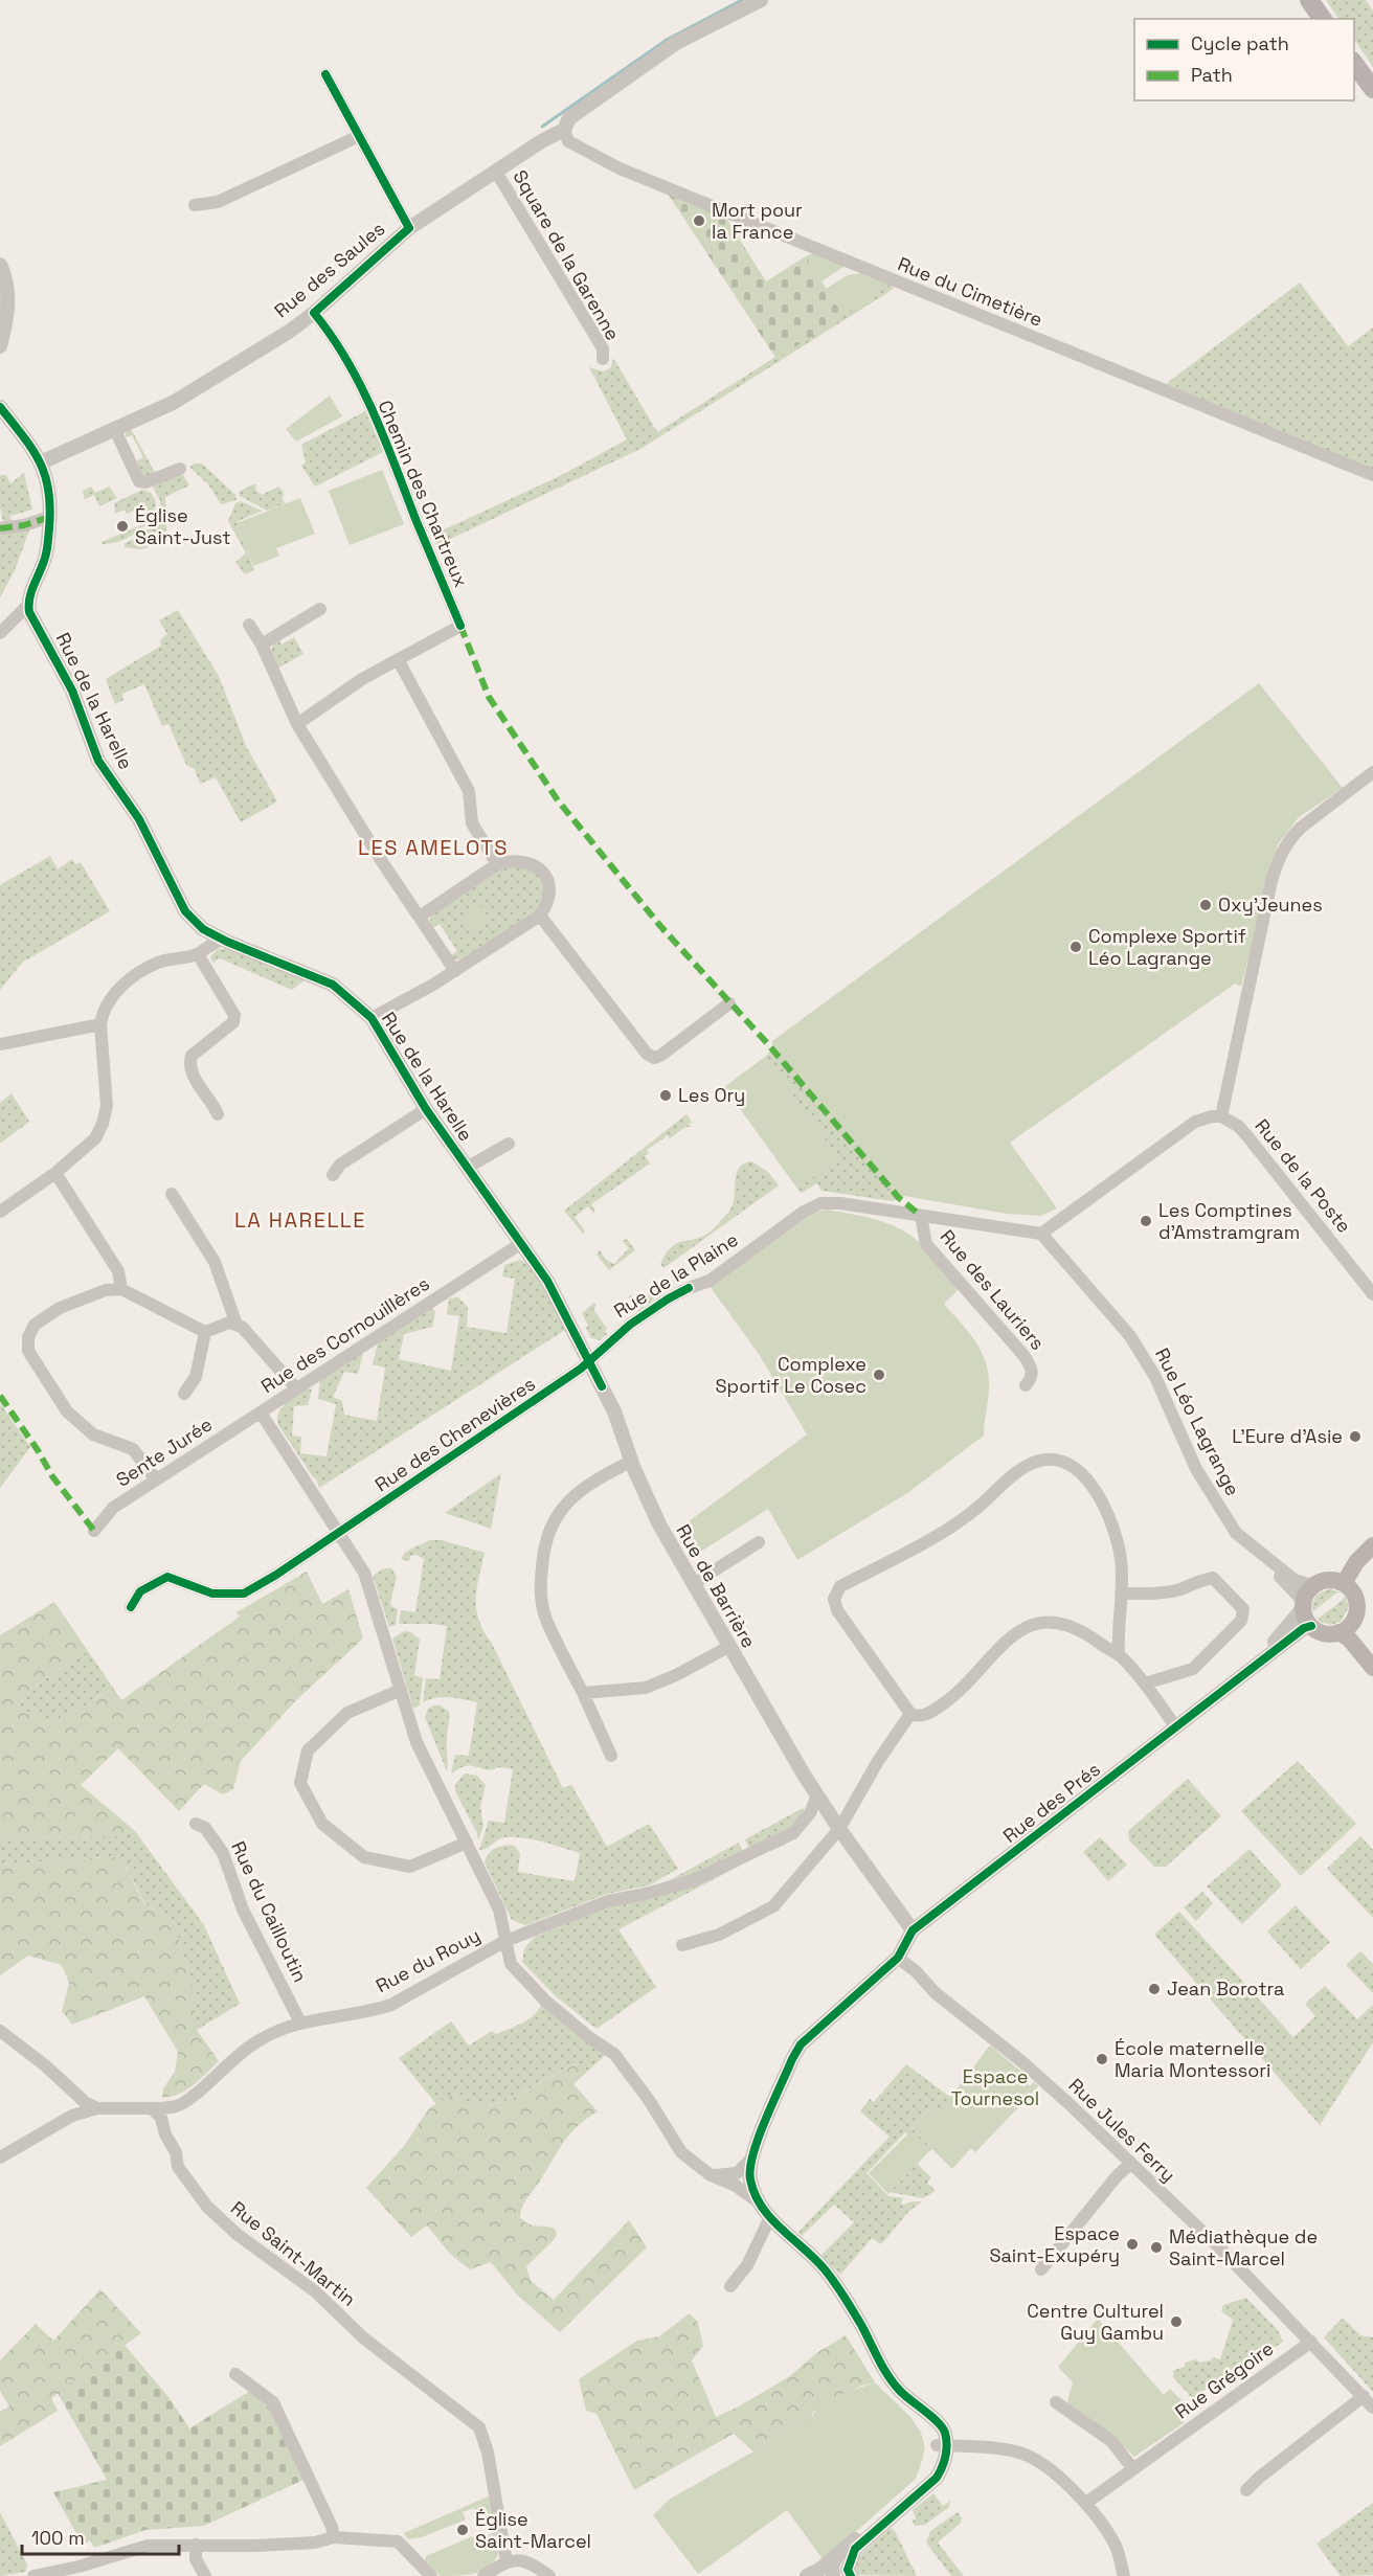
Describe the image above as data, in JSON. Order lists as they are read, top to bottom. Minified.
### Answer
{"streets":{"street":["Square de la Garenne","Rue des Saules","Rue du Cimetière","Chemin des Chartreux","Rue de la Harelle","Rue de la Poste","Rue de la Plaine","Rue des Lauriers","Rue des Cornouillères","Rue Léo Lagrange","Rue des Chenevières","Sente Jurée","Rue de Barrière","Rue des Prés","Rue du Cailloutin","Rue du Rouy","Rue Jules Ferry","Rue Saint-Martin","Rue Grégoire"]},"crossings":[["Square de la Garenne","Rue des Saules"],["Rue des Saules","Rue du Cimetière"],["Rue des Saules","Chemin des Chartreux"],["Rue de la Harelle","Rue des Cornouillères"],["Rue de la Harelle","Rue de Barrière"],["Rue de la Plaine","Rue des Lauriers"],["Rue de la Plaine","Rue des Chenevières"],["Rue de la Plaine","Rue de Barrière"],["Rue des Cornouillères","Rue des Chenevières"],["Rue des Cornouillères","Sente Jurée"],["Rue des Cornouillères","Rue de Barrière"],["Rue Léo Lagrange","Rue des Prés"],["Rue des Chenevières","Rue de Barrière"],["Rue de Barrière","Rue des Prés"],["Rue des Prés","Rue Jules Ferry"],["Rue du Cailloutin","Rue du Rouy"],["Rue du Rouy","Rue Saint-Martin"],["Rue Jules Ferry","Rue Grégoire"]],"districts":["LES AMELOTS","LA HARELLE"],"parks":["Espace Tournesol"],"places":["Mort pour la France","Église Saint-Just","Oxy'Jeunes","Complexe Sportif Léo Lagrange","Les Ory","Les Comptines d'Amstramgram","Complexe Sportif Le Cosec","L'Eure d'Asie","Jean Borotra","École maternelle Maria Montessori","Espace Saint-Exupéry","Médiathèque de Saint-Marcel","Centre Culturel Guy Gambu","Église Saint-Marcel"],"legend":["Cycle path","Path"],"scale_bar":"100 m"}
